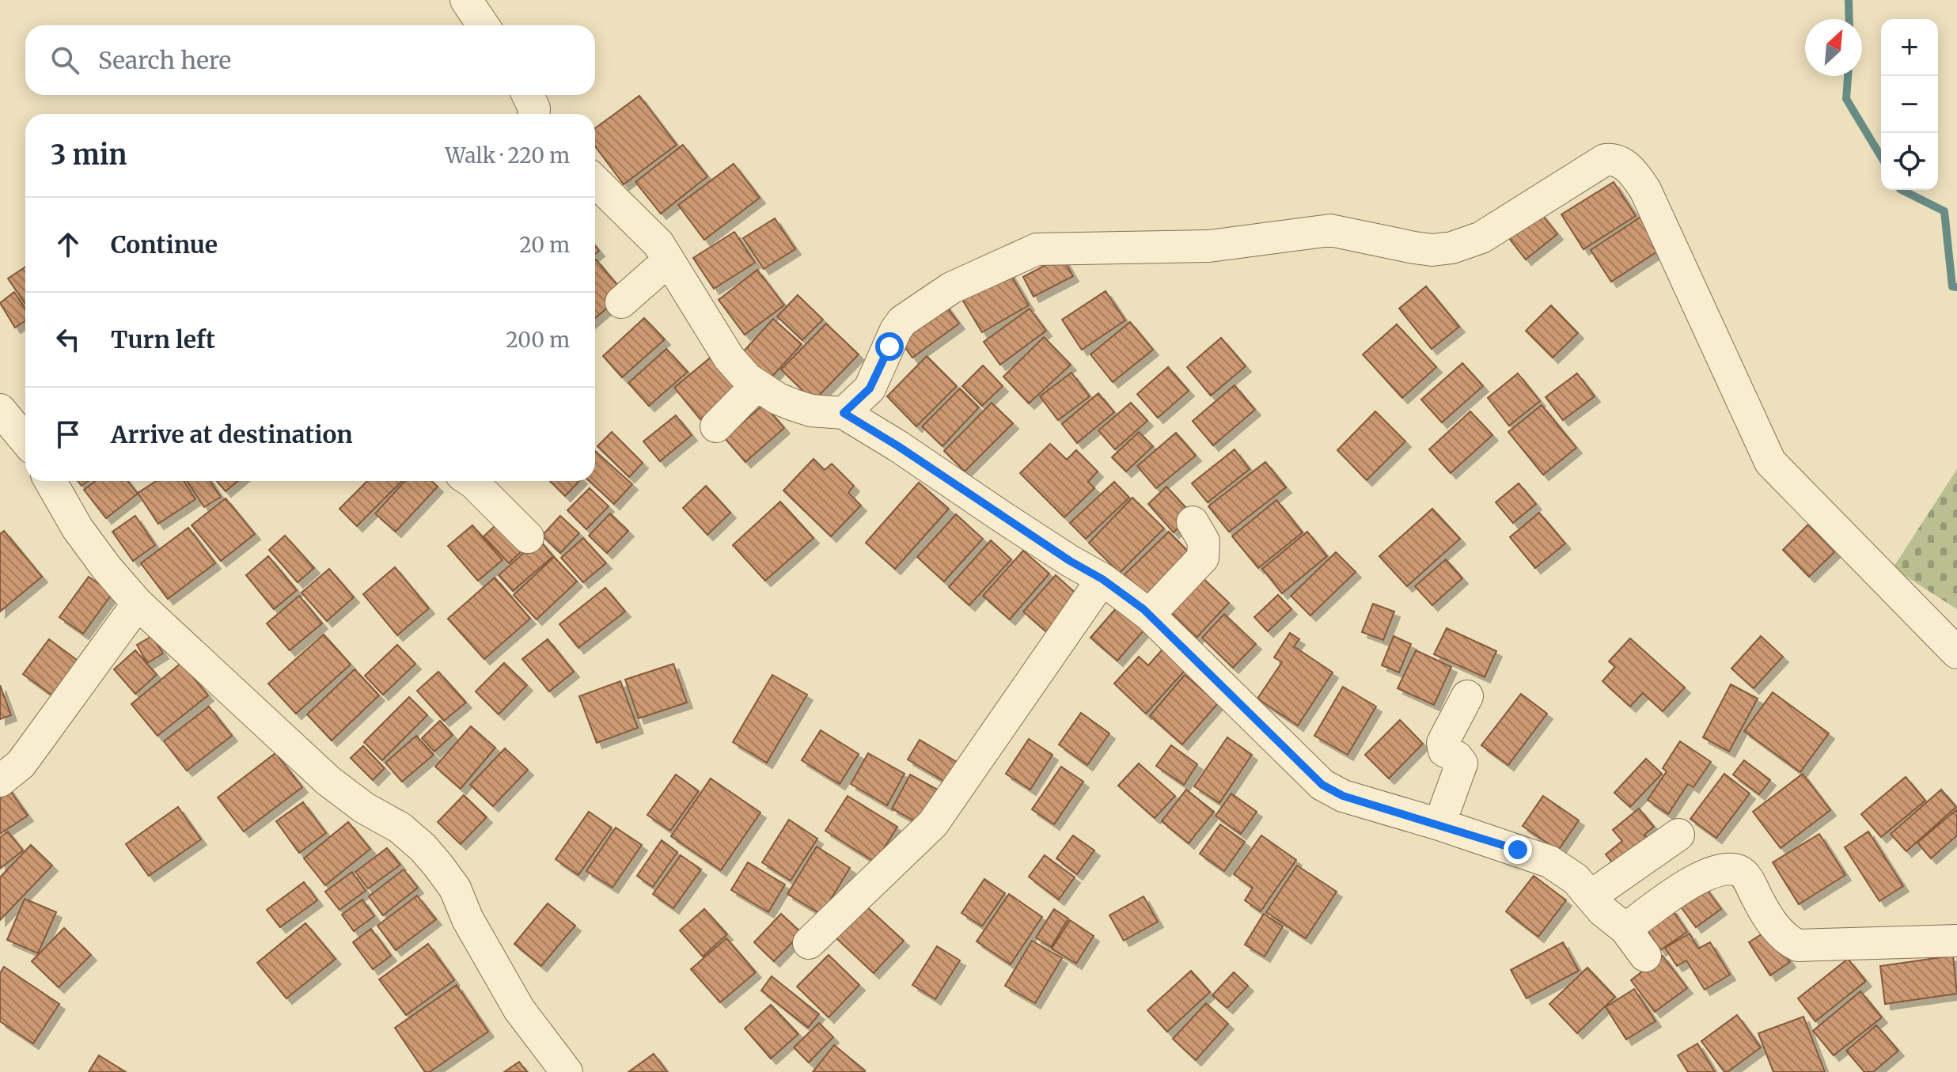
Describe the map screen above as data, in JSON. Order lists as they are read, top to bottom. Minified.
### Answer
{"north":"top right","page":{"map_buttons":["+","−"],"search":"Search here","heading":["3 min","Walk · 220 m"],"list":[["Continue","20 m"],["Turn left","200 m"],"Arrive at destination"]}}
